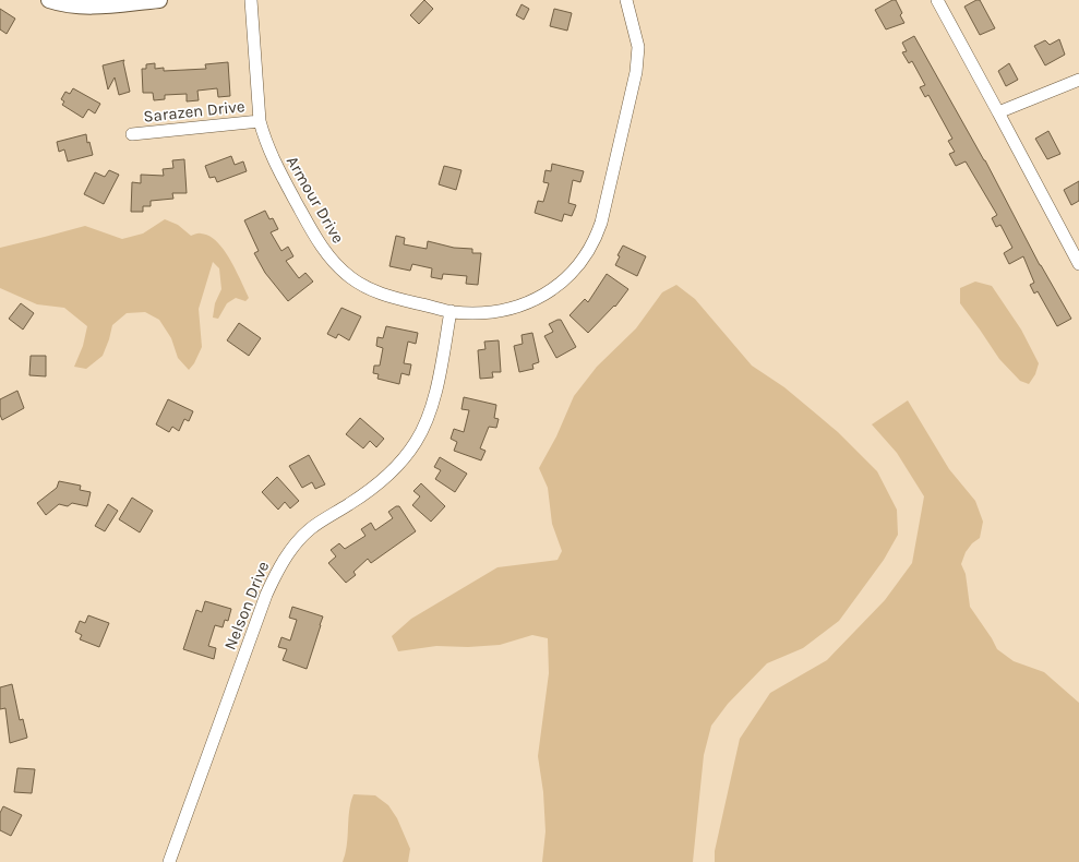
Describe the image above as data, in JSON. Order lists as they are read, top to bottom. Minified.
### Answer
{"streets":{"street":["Sarazen Drive","Armour Drive","Nelson Drive"]},"crossings":[["Sarazen Drive","Armour Drive"],["Armour Drive","Nelson Drive"]]}
